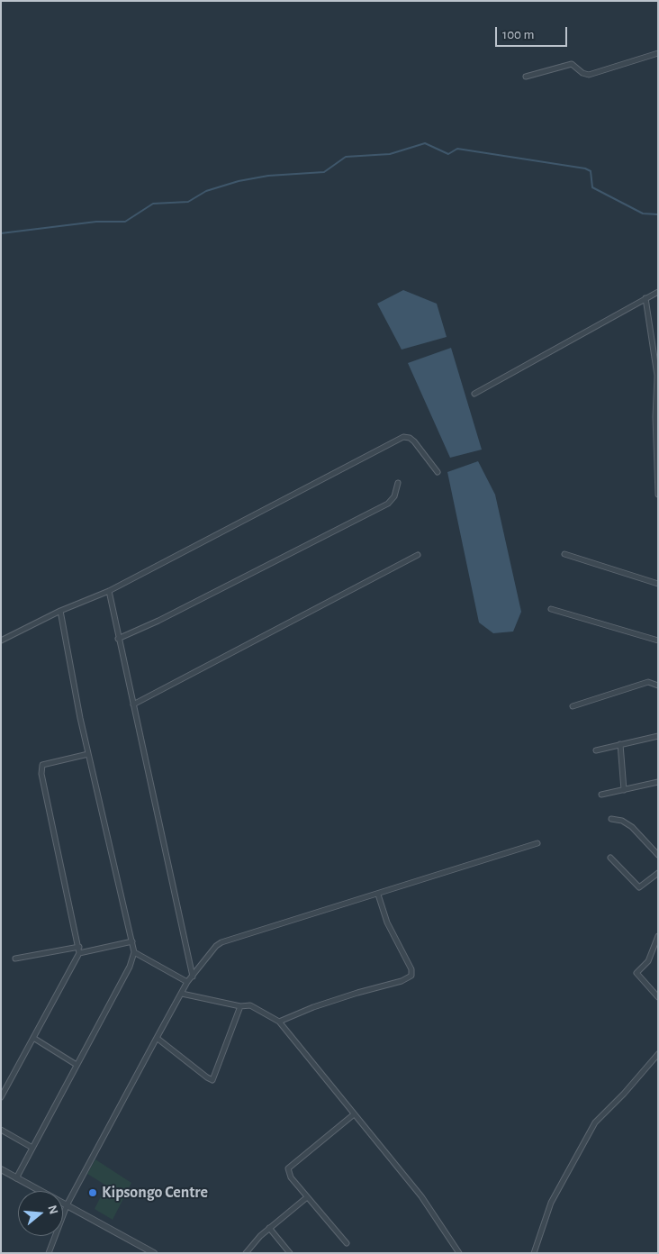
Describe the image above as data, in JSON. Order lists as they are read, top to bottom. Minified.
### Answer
{"places":["Kipsongo Centre"],"scale_bar":"100 m","north":"right"}
